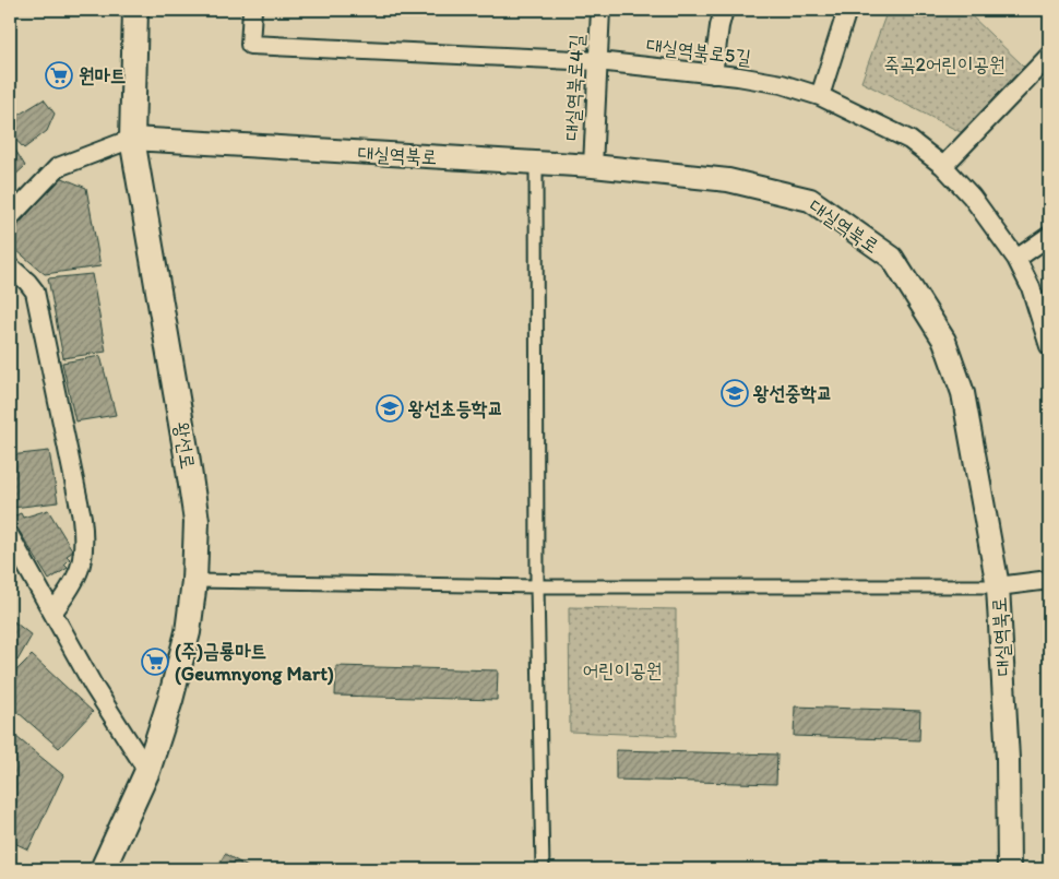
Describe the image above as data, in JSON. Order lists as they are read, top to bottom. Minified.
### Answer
{"streets":{"main road":["왕선로"],"street":["대실역북로5길","대실역북로4길","대실역북로"]},"crossings":[["대실역북로5길","대실역북로4길"],["대실역북로4길","대실역북로"],["대실역북로","왕선로"]],"parks":["죽곡2어린이공원","어린이공원"],"places":{"supermarket":["원마트","(주)금룡마트 (Geumnyong Mart)"],"school or university":["왕선중학교","왕선초등학교"]}}
